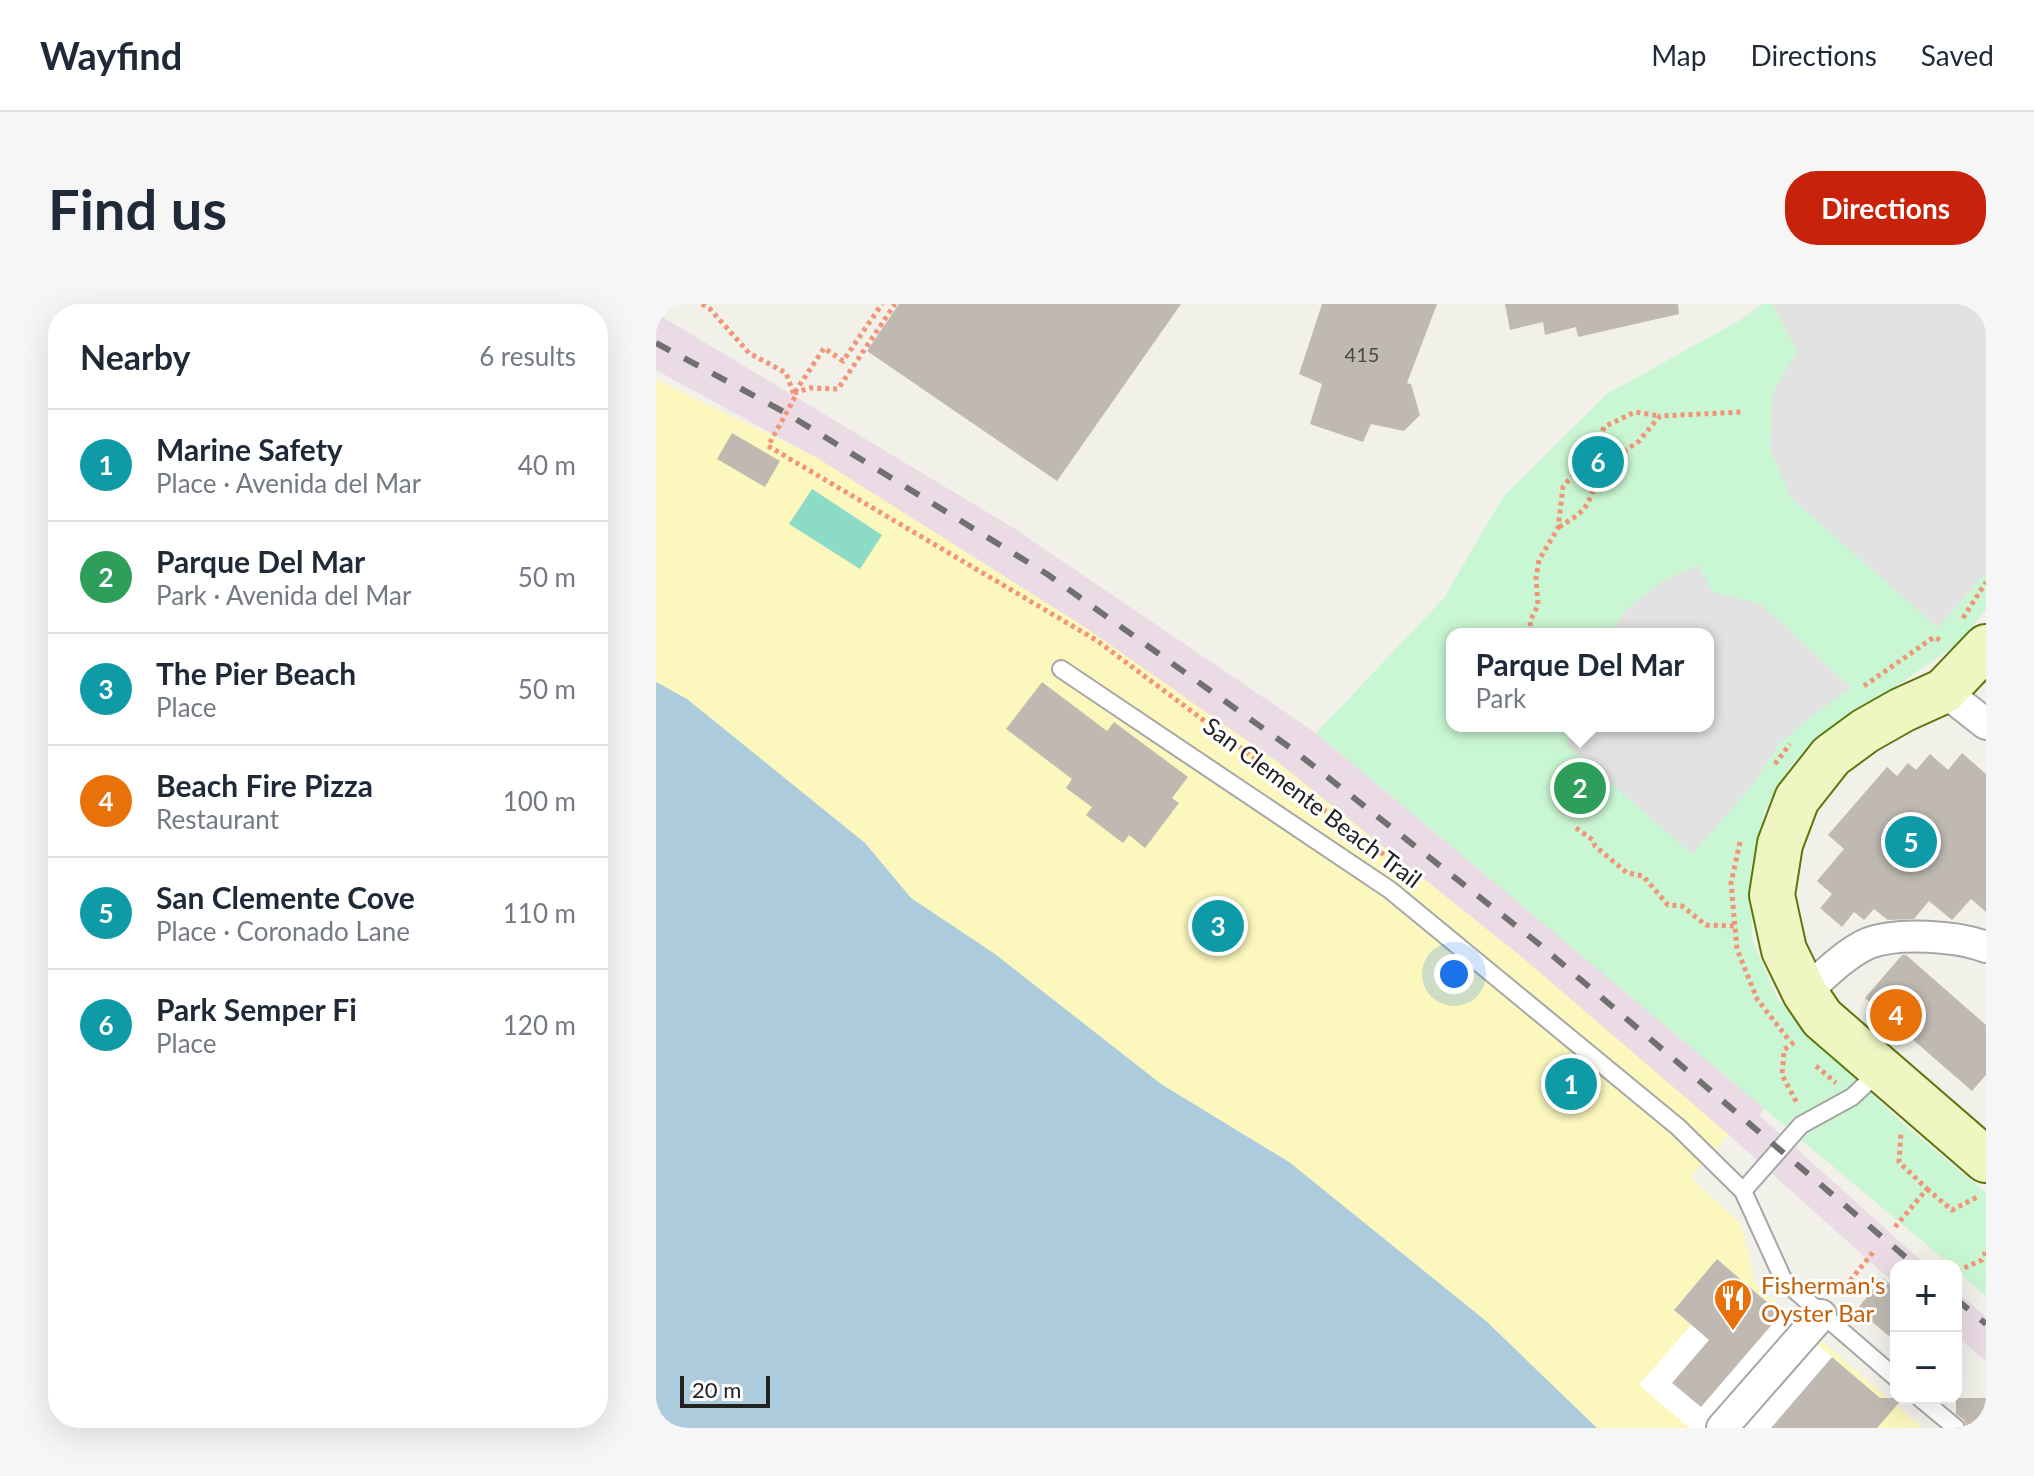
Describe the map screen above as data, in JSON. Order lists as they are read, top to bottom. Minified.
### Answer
{"streets":{"path":["San Clemente Beach Trail"]},"places":{"restaurant":["Fisherman's Oyster Bar"]},"house_numbers":["415"],"scale_bar":"20 m","page":{"header":"Wayfind","nav":["Map","Directions","Saved"],"buttons":"Directions","title":"Find us","heading":["Nearby","6 results"],"list":[{"mark":"1","name":"Marine Safety","note":"Place · Avenida del Mar","value":"40 m"},{"mark":"2","name":"Parque Del Mar","note":"Park · Avenida del Mar","value":"50 m"},{"mark":"3","name":"The Pier Beach","note":"Place","value":"50 m"},{"mark":"4","name":"Beach Fire Pizza","note":"Restaurant","value":"100 m"},{"mark":"5","name":"San Clemente Cove","note":"Place · Coronado Lane","value":"110 m"},{"mark":"6","name":"Park Semper Fi","note":"Place","value":"120 m"}],"pins":["6","2","5","3","4","1"],"popup":["Parque Del Mar","Park"],"map_buttons":["+","−"],"scale":"20 m"}}
